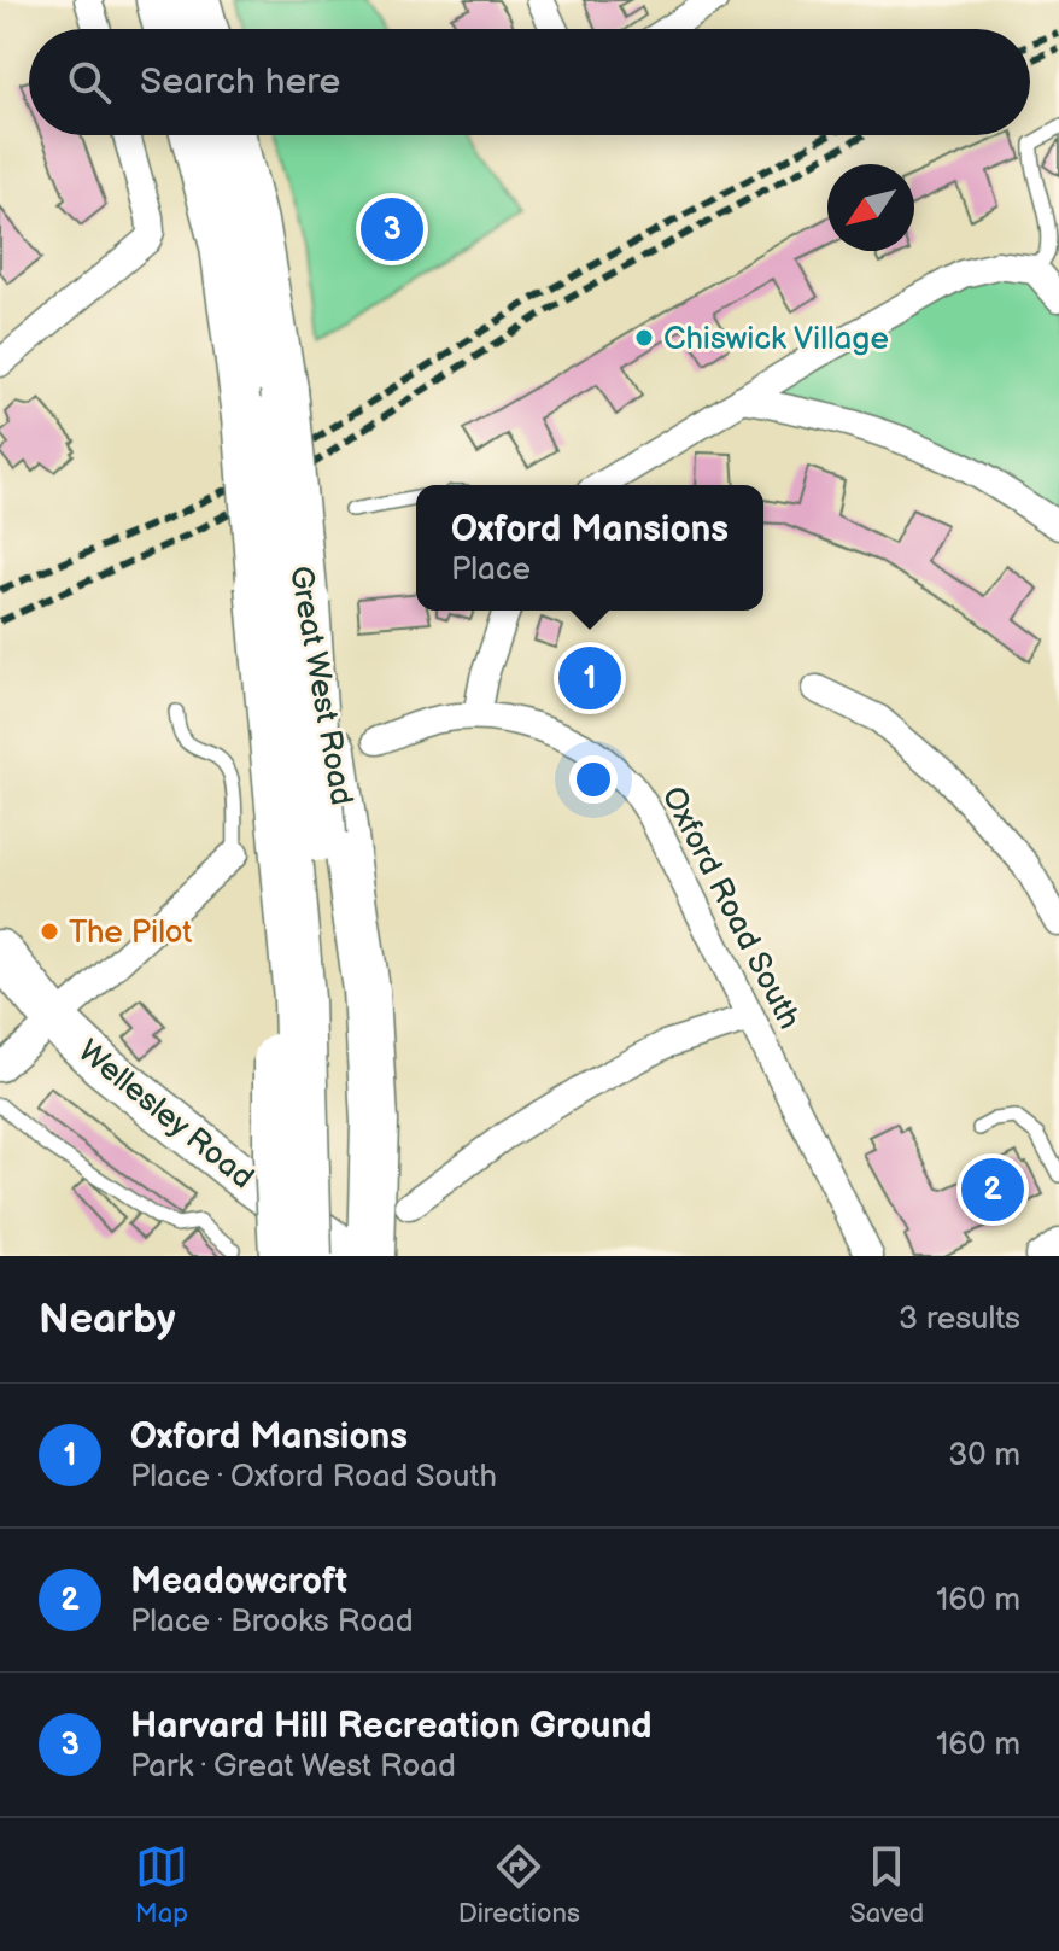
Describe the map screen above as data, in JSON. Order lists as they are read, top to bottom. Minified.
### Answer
{"streets":{"highway":["Great West Road"],"main road":["Wellesley Road"],"street":["Oxford Road South"]},"places":["Chiswick Village","The Pilot"],"north":"bottom left","page":{"search":"Search here","pins":["3","1","2"],"popup":["Oxford Mansions","Place"],"heading":["Nearby","3 results"],"list":[{"mark":"1","name":"Oxford Mansions","note":"Place · Oxford Road South","value":"30 m"},{"mark":"2","name":"Meadowcroft","note":"Place · Brooks Road","value":"160 m"},{"mark":"3","name":"Harvard Hill Recreation Ground","note":"Park · Great West Road","value":"160 m"}],"nav":["Map","Directions","Saved"]}}
